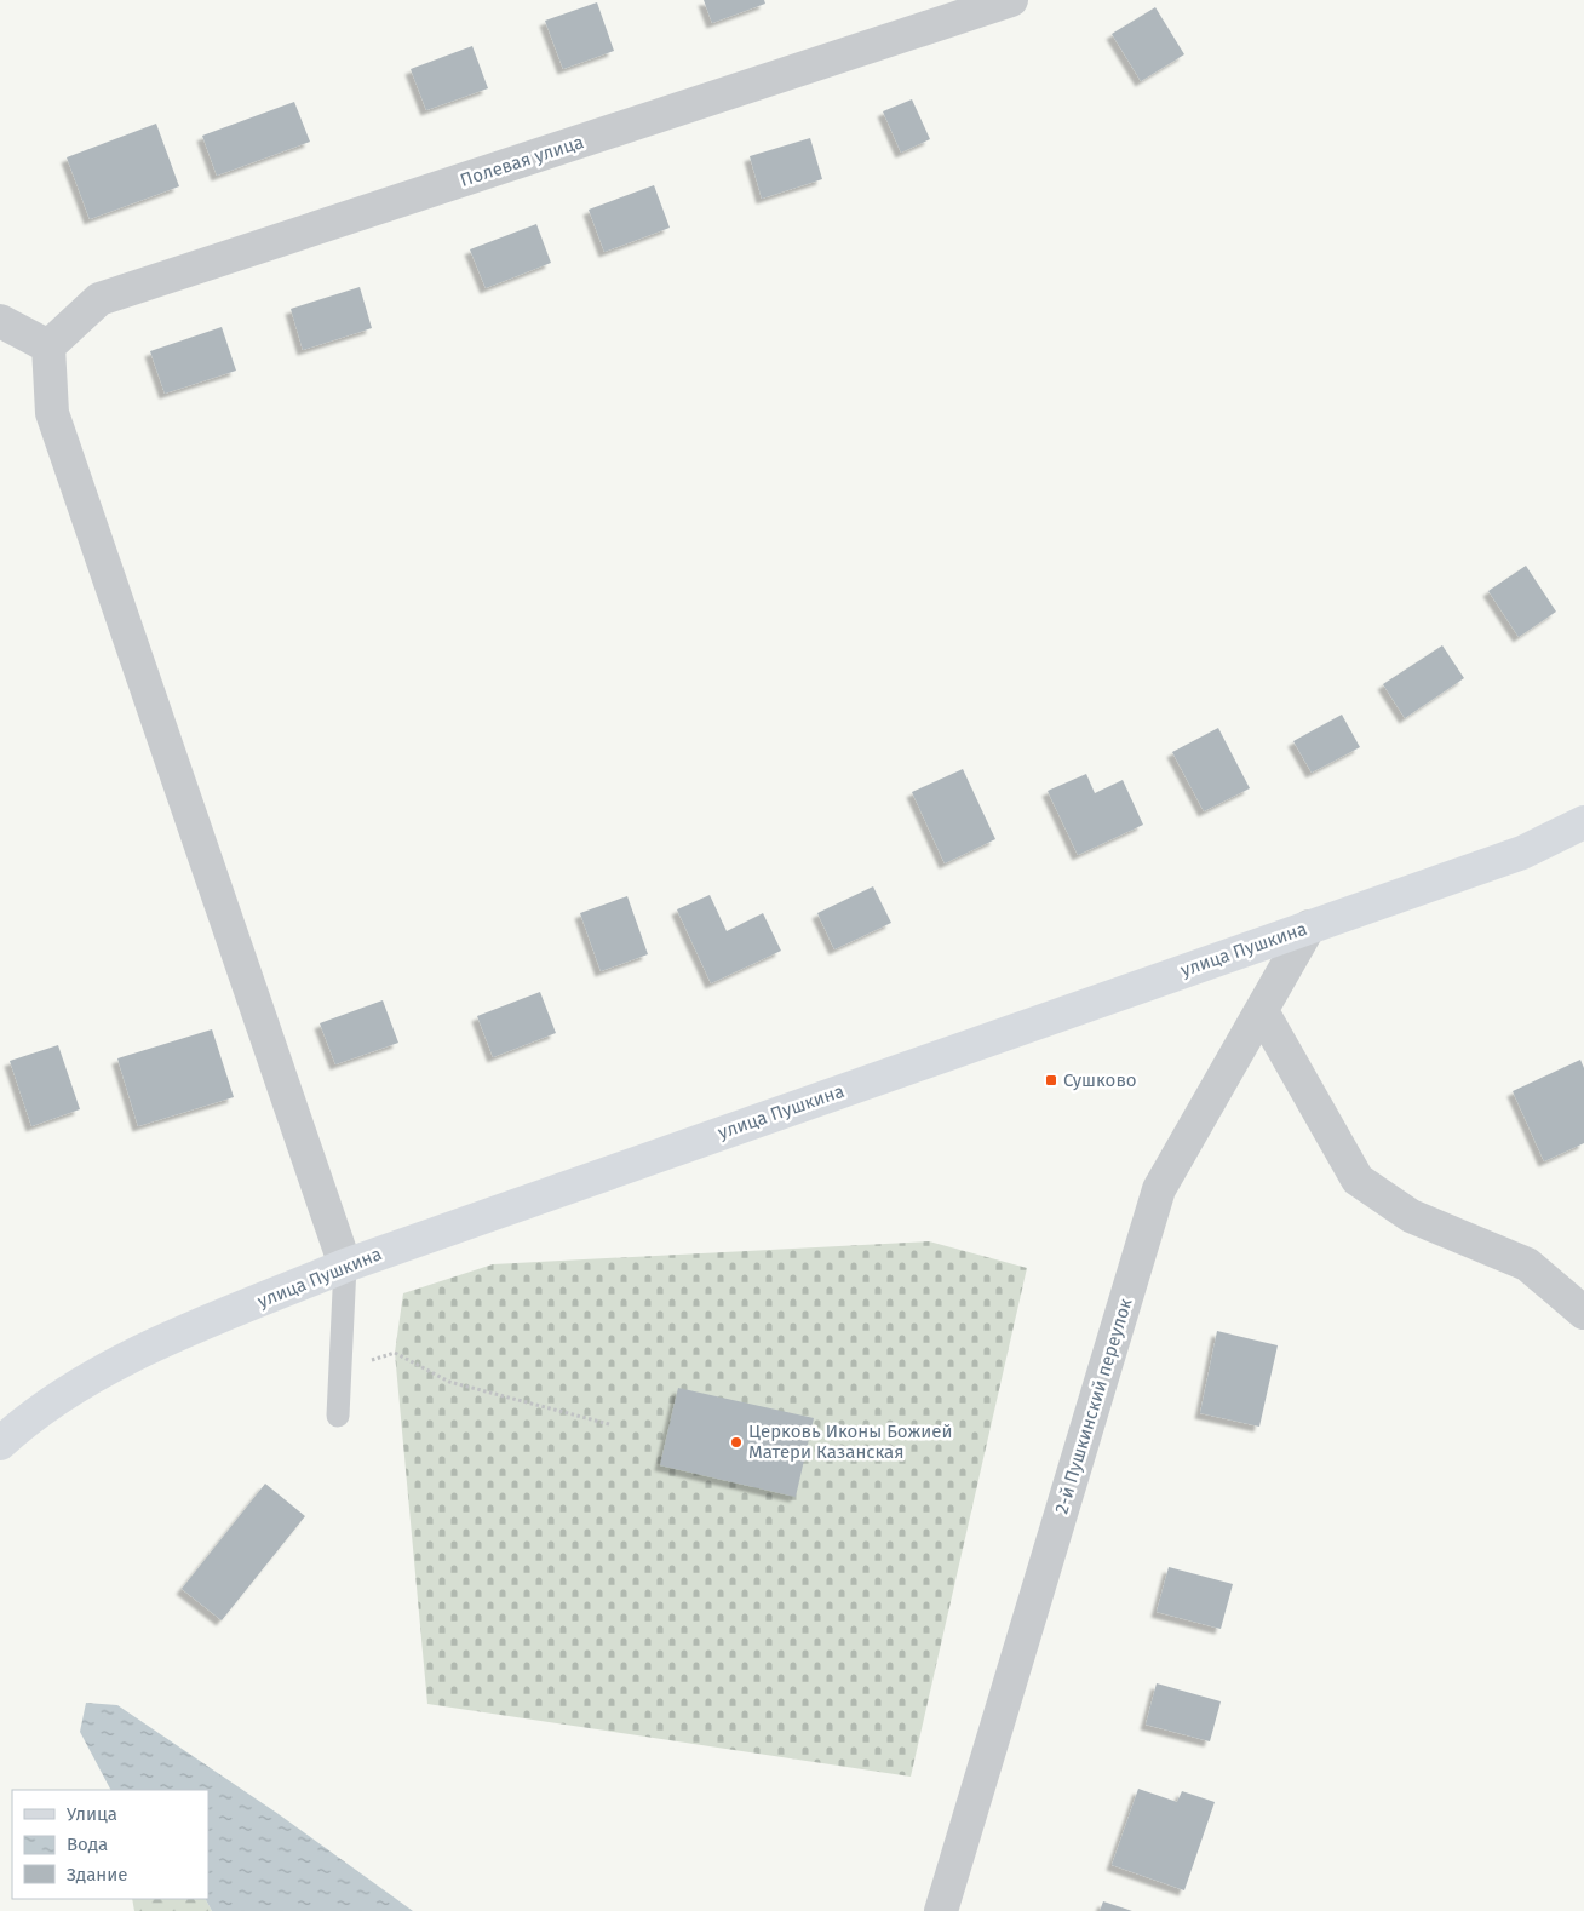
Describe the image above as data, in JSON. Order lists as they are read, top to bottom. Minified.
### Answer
{"streets":{"main road":["улица Пушкина"],"street":["Полевая улица","2-й Пушкинский переулок"]},"crossings":[["улица Пушкина","2-й Пушкинский переулок"]],"places":{"transit":["Сушково"],"other":["Церковь Иконы Божией Матери Казанская"]},"legend":["Улица","Вода","Здание"]}
